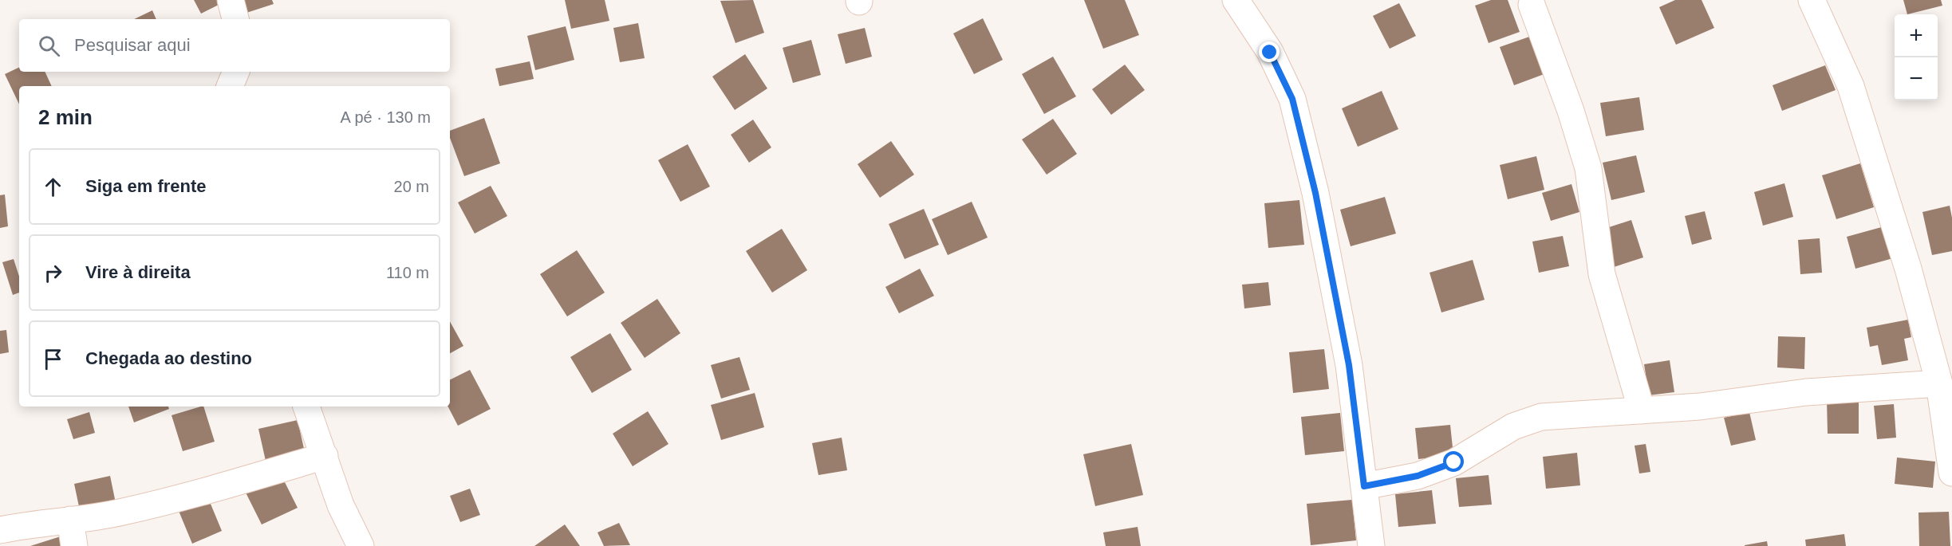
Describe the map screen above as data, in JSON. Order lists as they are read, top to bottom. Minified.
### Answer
{"page":{"map_buttons":["+","−"],"search":"Pesquisar aqui","heading":["2 min","A pé · 130 m"],"list":[["Siga em frente","20 m"],["Vire à direita","110 m"],"Chegada ao destino"]}}
